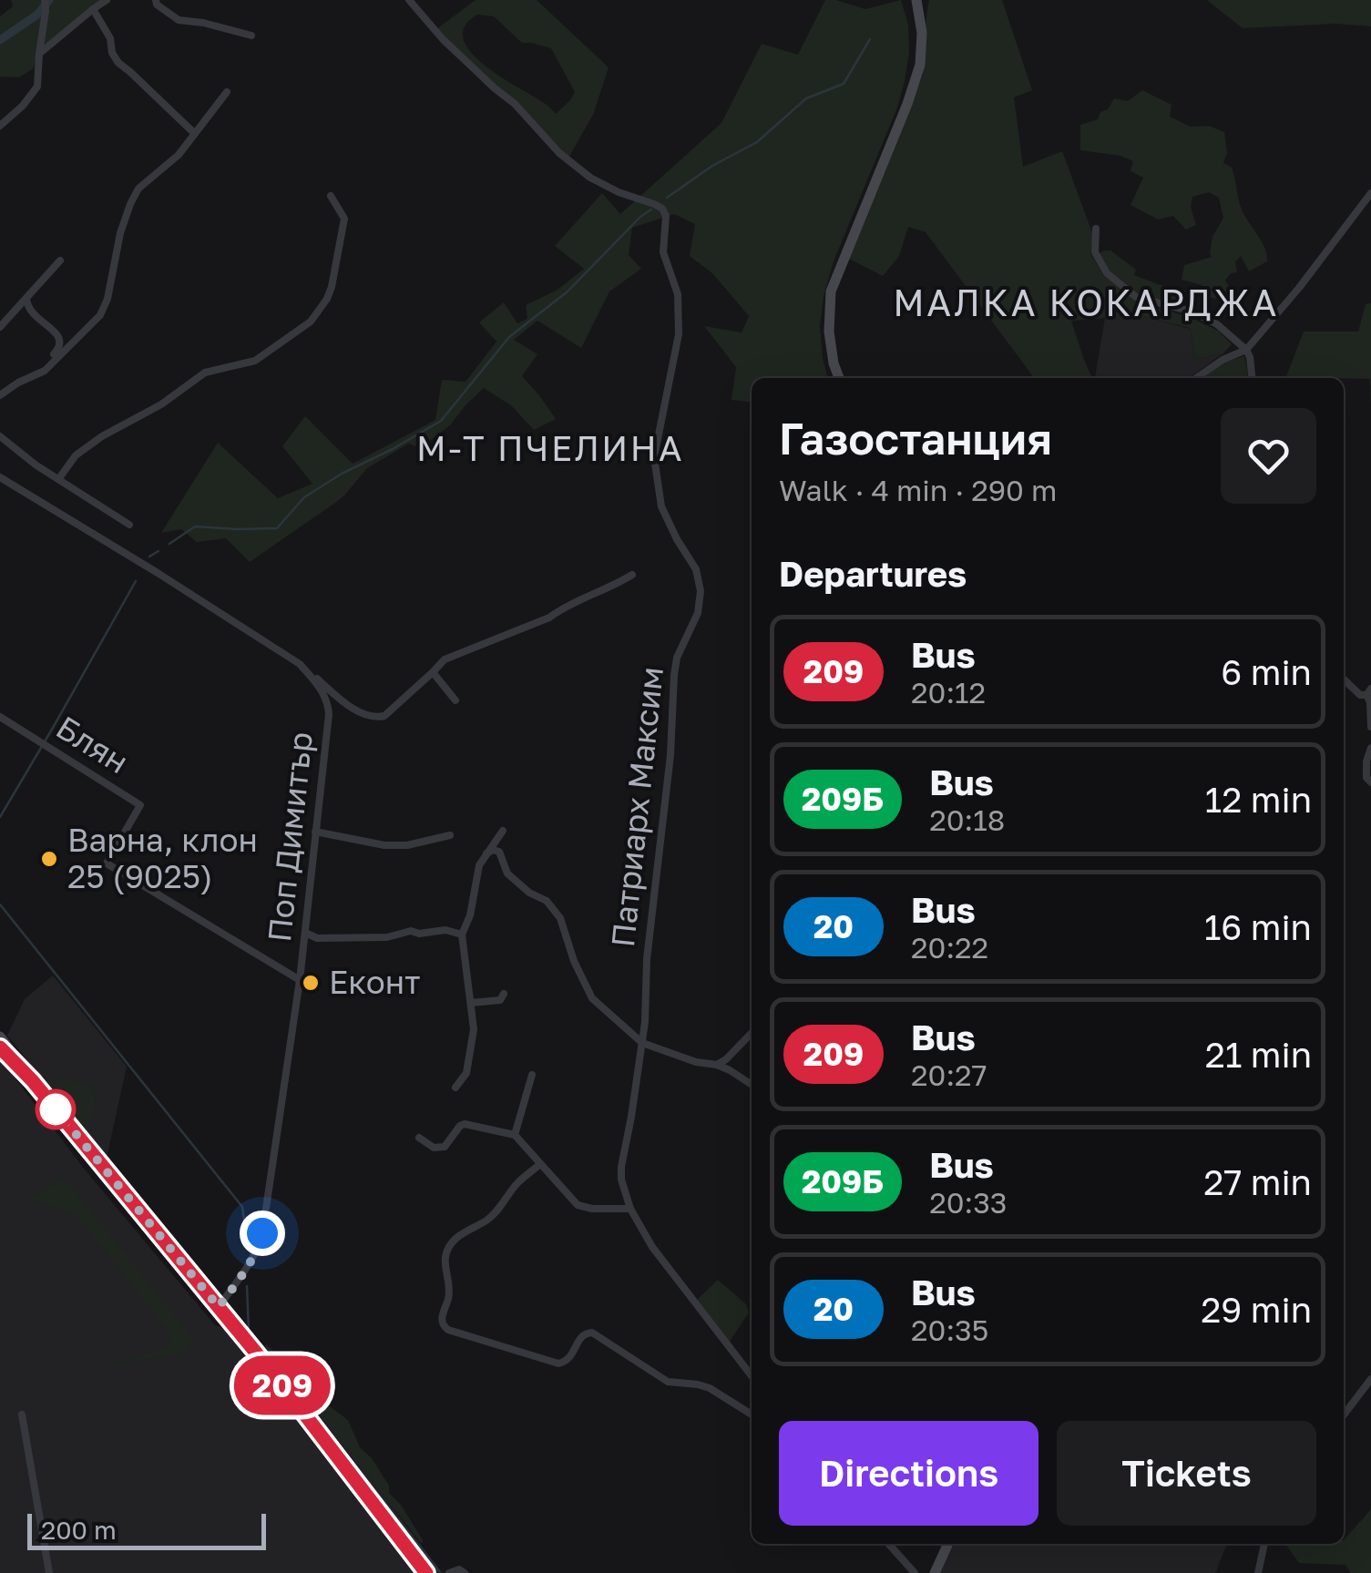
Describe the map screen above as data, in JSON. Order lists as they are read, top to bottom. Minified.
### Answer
{"streets":{"street":["Блян","Патриарх Максим","Поп Димитър"]},"crossings":[["Блян","Поп Димитър"]],"districts":["МАЛКА КОКАРДЖА","М-Т ПЧЕЛИНА"],"places":["Варна, клон 25 (9025)","Еконт"],"lines":["bus line 209"],"scale_bar":"200 m","page":{"on_map":"209","heading":[["Газoстанция","Walk · 4 min · 290 m"],"Departures"],"list":[{"mark":"209","name":"Bus","note":"20:12","value":"6 min"},{"mark":"209Б","name":"Bus","note":"20:18","value":"12 min"},{"mark":"20","name":"Bus","note":"20:22","value":"16 min"},{"mark":"209","name":"Bus","note":"20:27","value":"21 min"},{"mark":"209Б","name":"Bus","note":"20:33","value":"27 min"},{"mark":"20","name":"Bus","note":"20:35","value":"29 min"}],"buttons":["Directions","Tickets"],"scale":"200 m"}}
